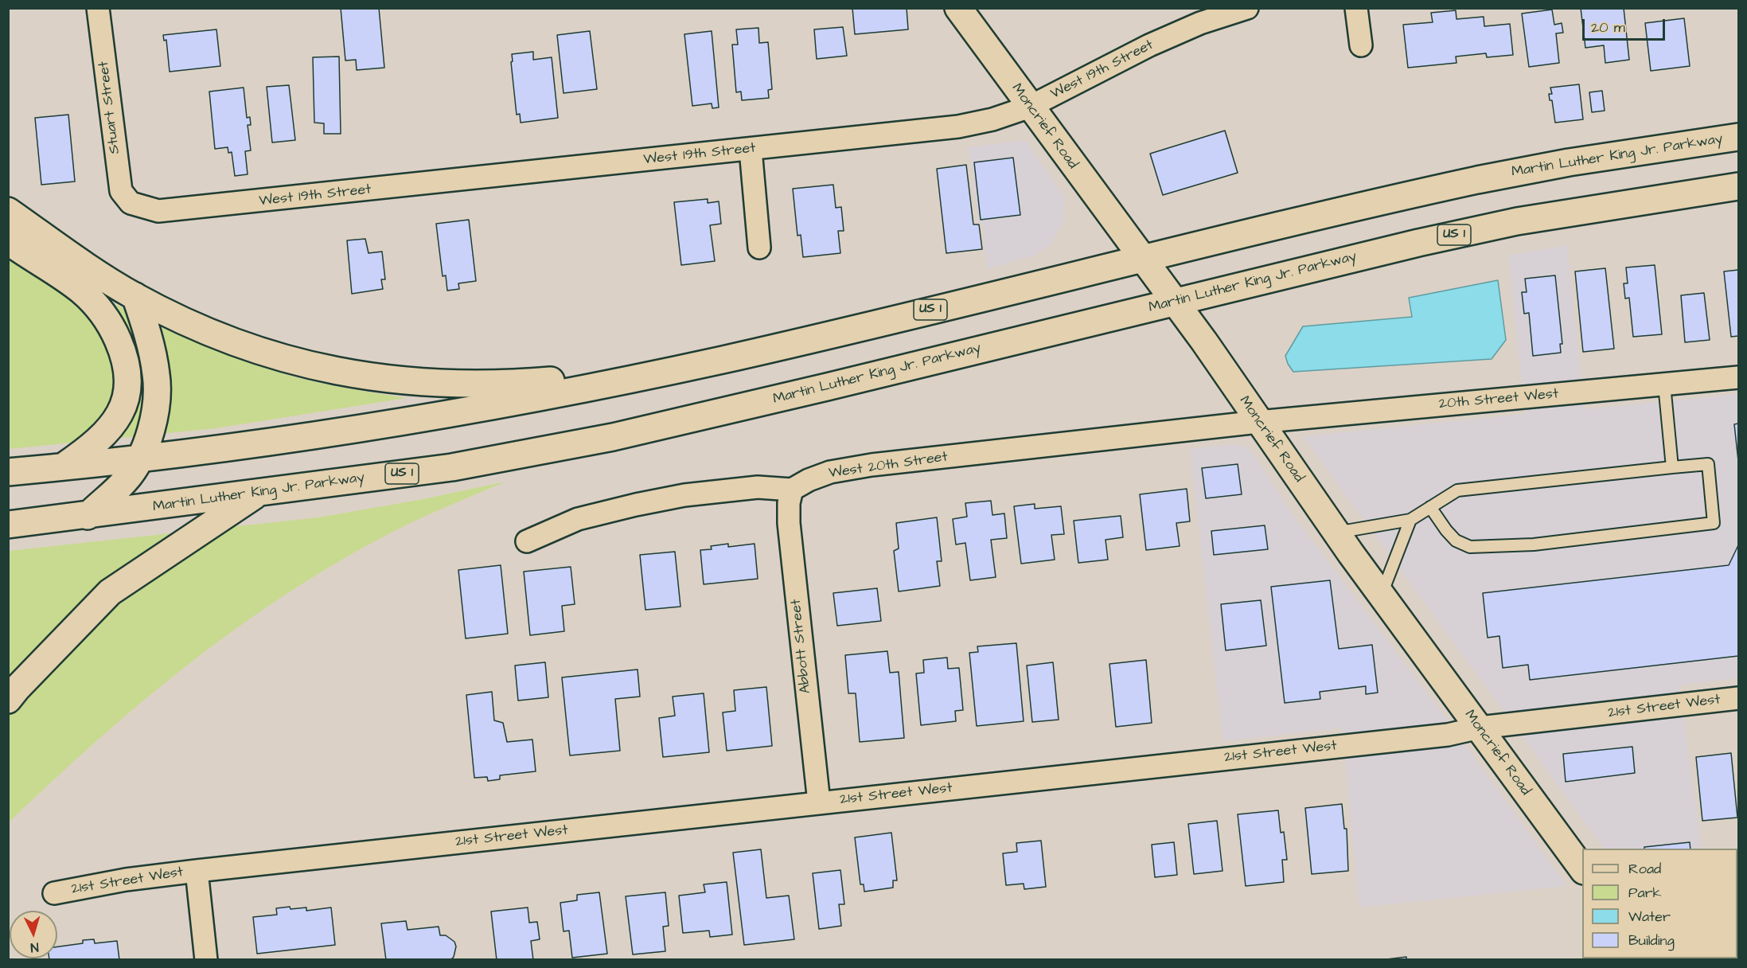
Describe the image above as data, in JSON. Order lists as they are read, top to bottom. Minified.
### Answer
{"streets":{"main road":["Moncrief Road","Martin Luther King Jr. Parkway","US 1"],"street":["West 19th Street","Stuart Street","20th Street West","West 20th Street","Abbott Street","21st Street West"]},"crossings":[["West 19th Street","Stuart Street"],["West 19th Street","Moncrief Road"],["Moncrief Road","Martin Luther King Jr. Parkway"],["Moncrief Road","20th Street West"],["Moncrief Road","West 20th Street"],["Moncrief Road","21st Street West"],["20th Street West","West 20th Street"],["West 20th Street","Abbott Street"],["Abbott Street","21st Street West"]],"legend":["Road","Park","Water","Building"],"scale_bar":"20 m","north":"bottom"}
